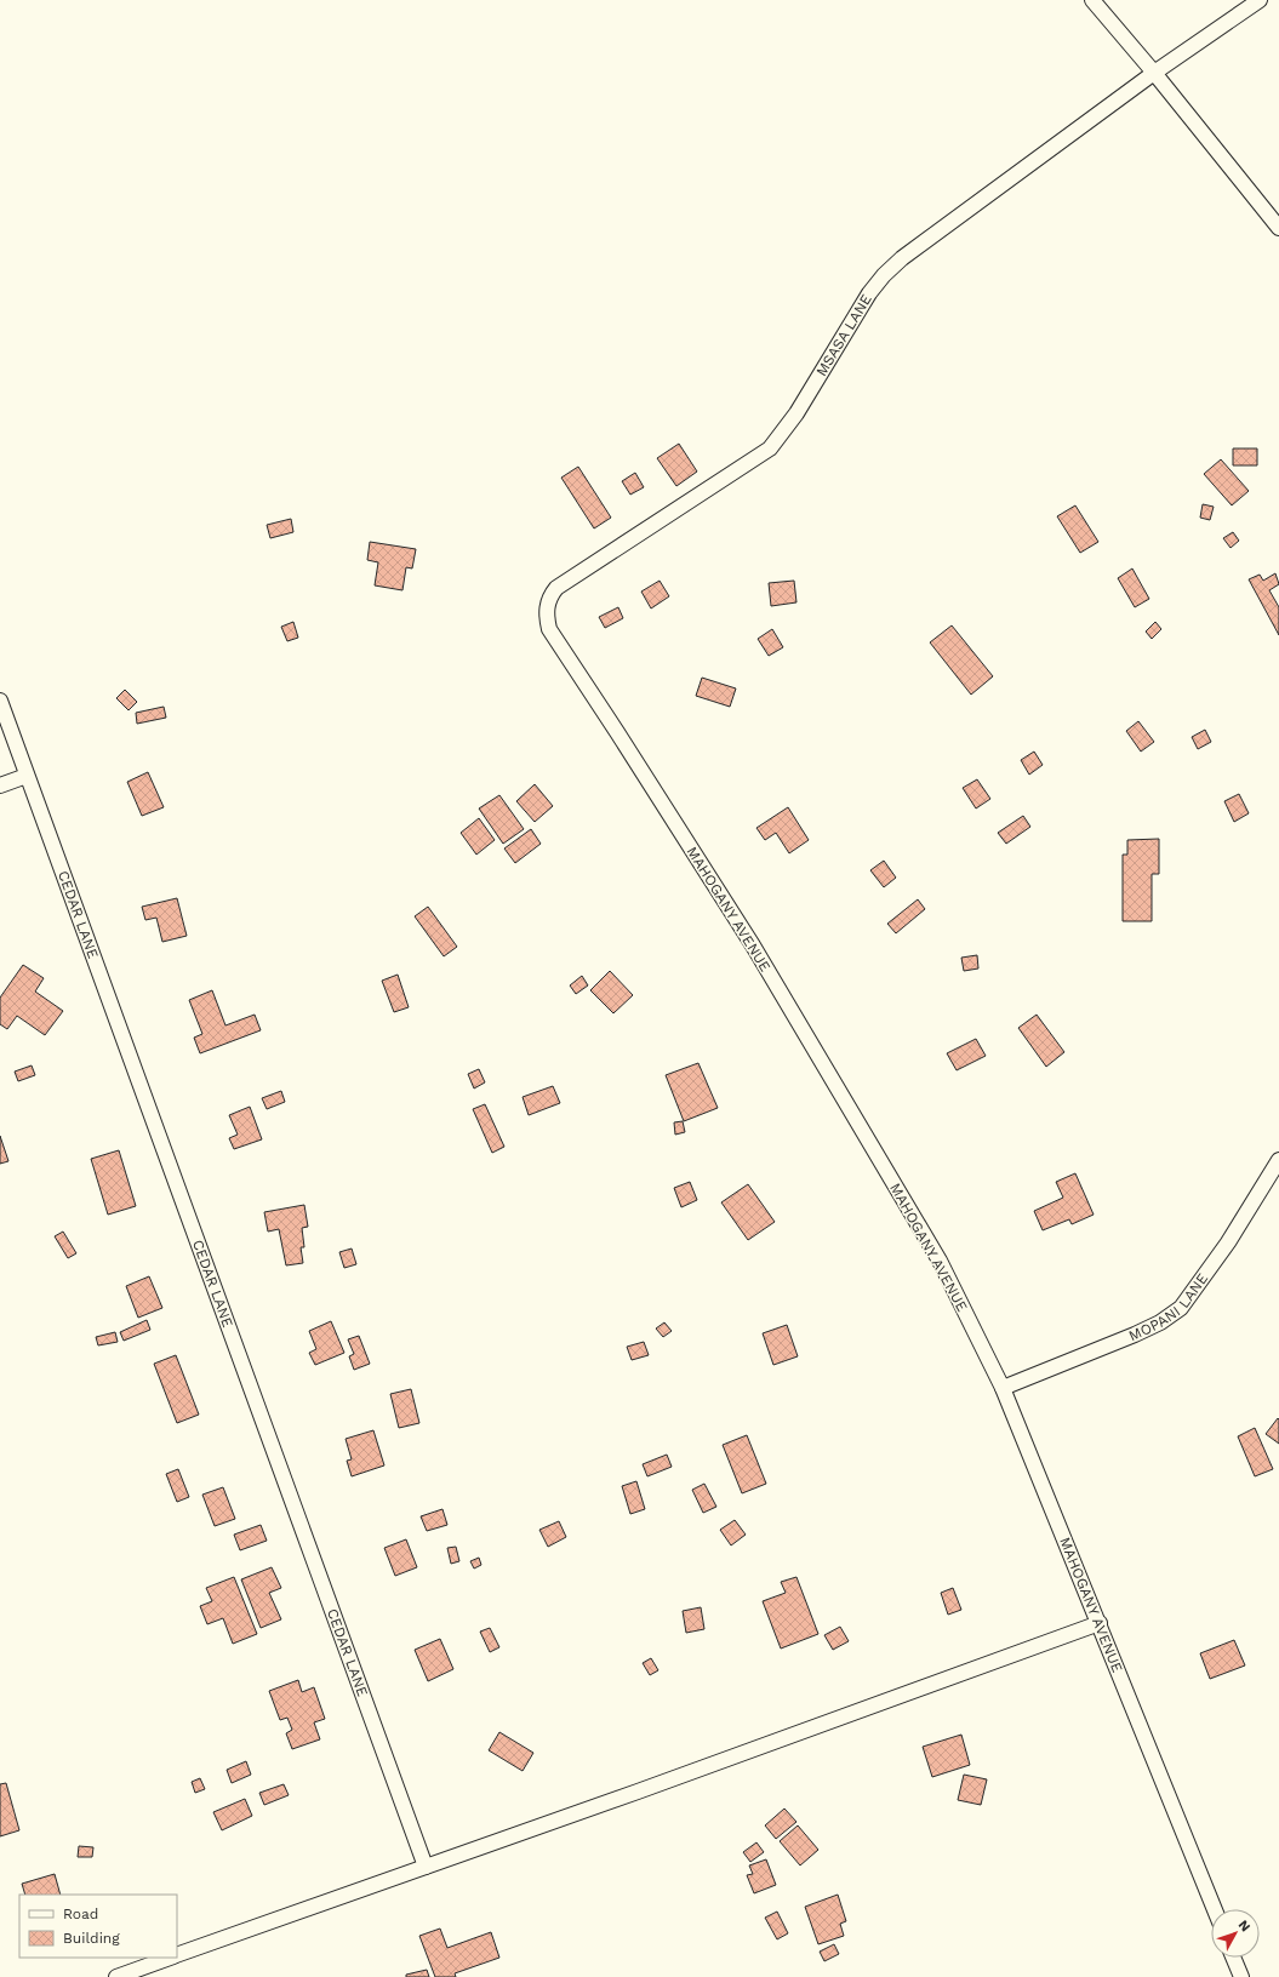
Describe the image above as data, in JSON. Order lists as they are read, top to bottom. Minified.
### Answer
{"streets":{"street":["MSASA LANE","MAHOGANY AVENUE","CEDAR LANE","MOPANI LANE"]},"crossings":[["MSASA LANE","MAHOGANY AVENUE"],["MAHOGANY AVENUE","MOPANI LANE"]],"legend":["Road","Building"],"north":"top right"}
